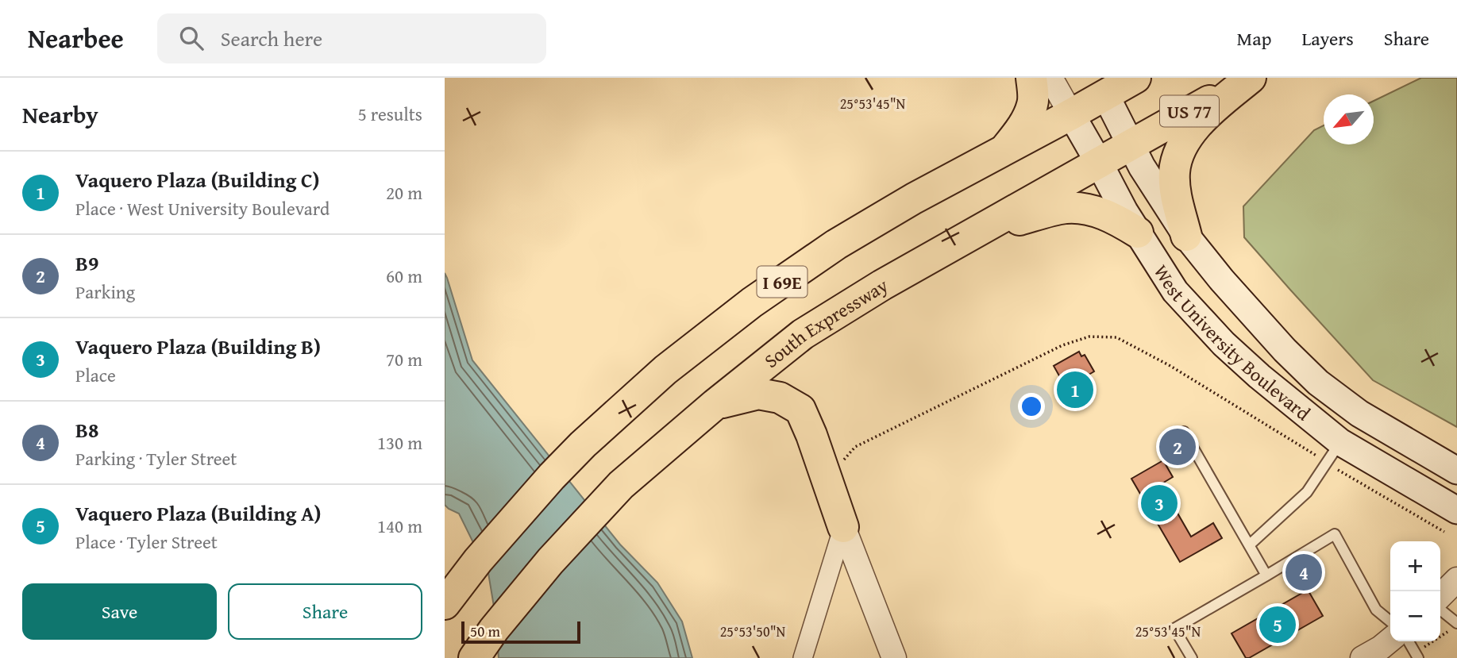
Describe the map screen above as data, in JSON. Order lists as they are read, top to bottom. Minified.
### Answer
{"streets":{"highway":["US 77","I 69E","South Expressway"],"main road":["West University Boulevard"]},"crossings":[["I 69E","West University Boulevard"],["South Expressway","West University Boulevard"]],"scale_bar":"50 m","north":"bottom left","page":{"header":"Nearbee","search":"Search here","nav":["Map","Layers","Share"],"heading":["Nearby","5 results"],"list":[{"mark":"1","name":"Vaquero Plaza (Building C)","note":"Place · West University Boulevard","value":"20 m"},{"mark":"2","name":"B9","note":"Parking","value":"60 m"},{"mark":"3","name":"Vaquero Plaza (Building B)","note":"Place","value":"70 m"},{"mark":"4","name":"B8","note":"Parking · Tyler Street","value":"130 m"},{"mark":"5","name":"Vaquero Plaza (Building A)","note":"Place · Tyler Street","value":"140 m"}],"pins":["1","2","3","4","5"],"map_buttons":["+","−"],"buttons":["Save","Share"],"scale":"50 m"},"coordinates":["25°53'45\"N","25°53'50\"N"]}
